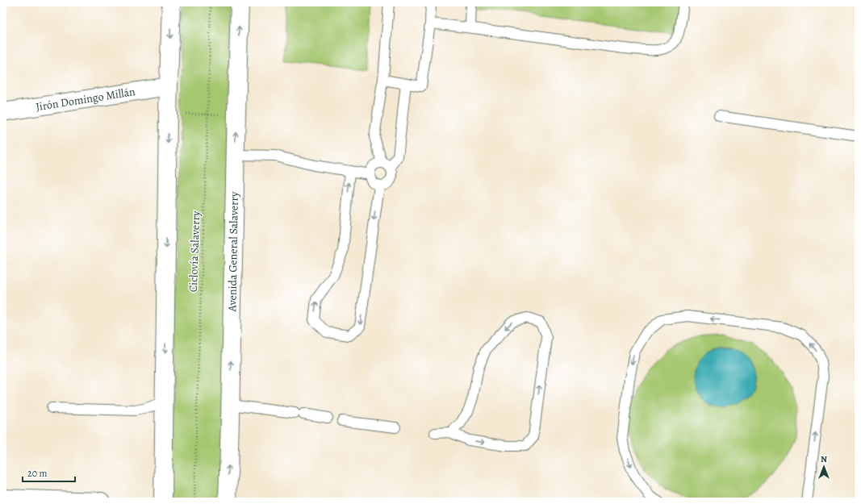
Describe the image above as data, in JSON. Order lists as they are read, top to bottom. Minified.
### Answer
{"streets":{"main road":["Jirón Domingo Millán","Avenida General Salaverry"],"path":["Ciclovía Salaverry"]},"scale_bar":"20 m","north":"top"}
